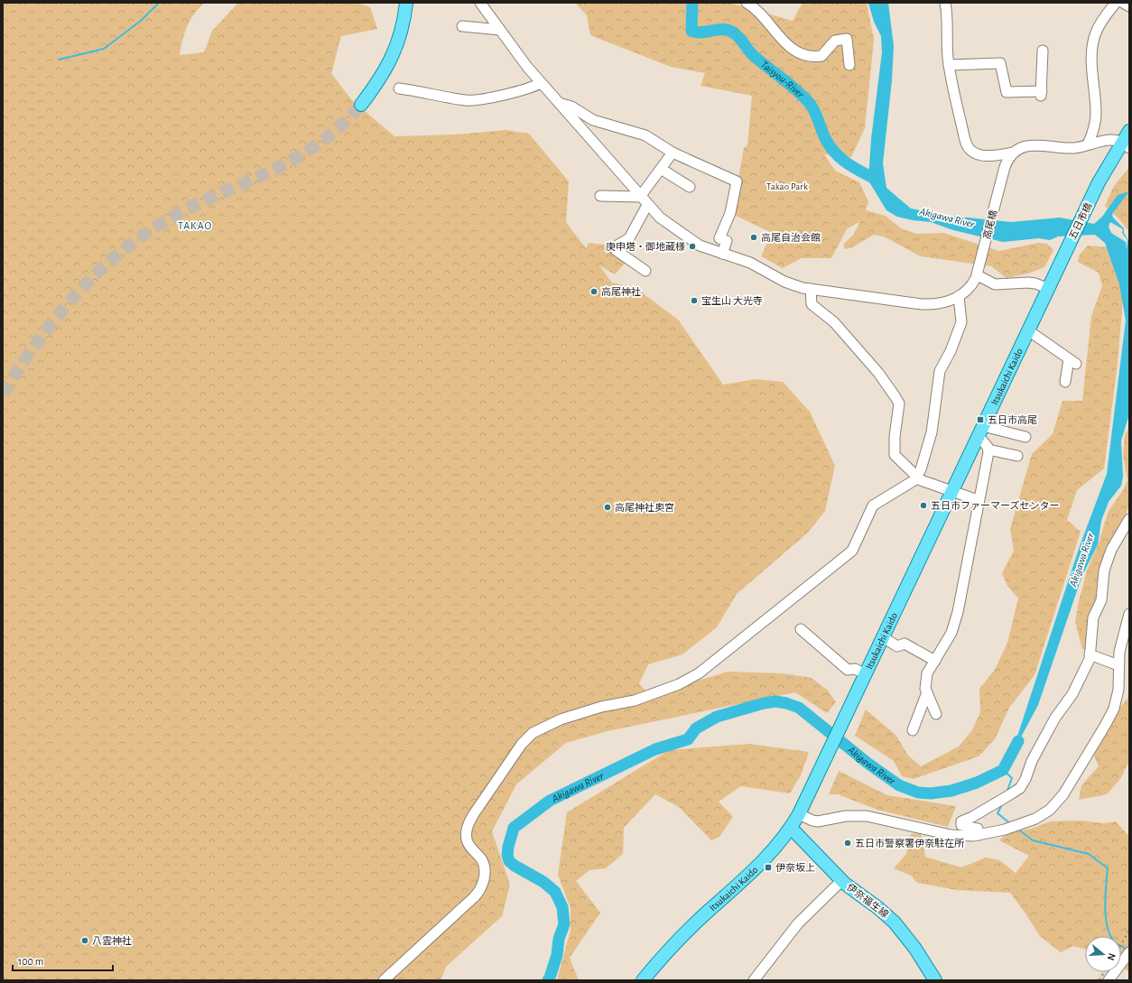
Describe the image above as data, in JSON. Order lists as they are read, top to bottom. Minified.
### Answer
{"streets":{"main road":["五日市橋","Itsukaichi Kaido","伊奈福生線"],"street":["高尾橋"]},"crossings":[["五日市橋","Itsukaichi Kaido"],["Itsukaichi Kaido","伊奈福生線"]],"districts":["TAKAO"],"water":["Taisyou-River","Akigawa River"],"parks":["Takao Park"],"places":{"other":["高尾自治会館","庚申塔・御地蔵様","高尾神社","宝生山 大光寺","五日市ファーマーズセンター","高尾神社奥宮","五日市警察署伊奈駐在所","八雲神社"],"transit":["五日市高尾","伊奈坂上"]},"scale_bar":"100 m","north":"right"}
